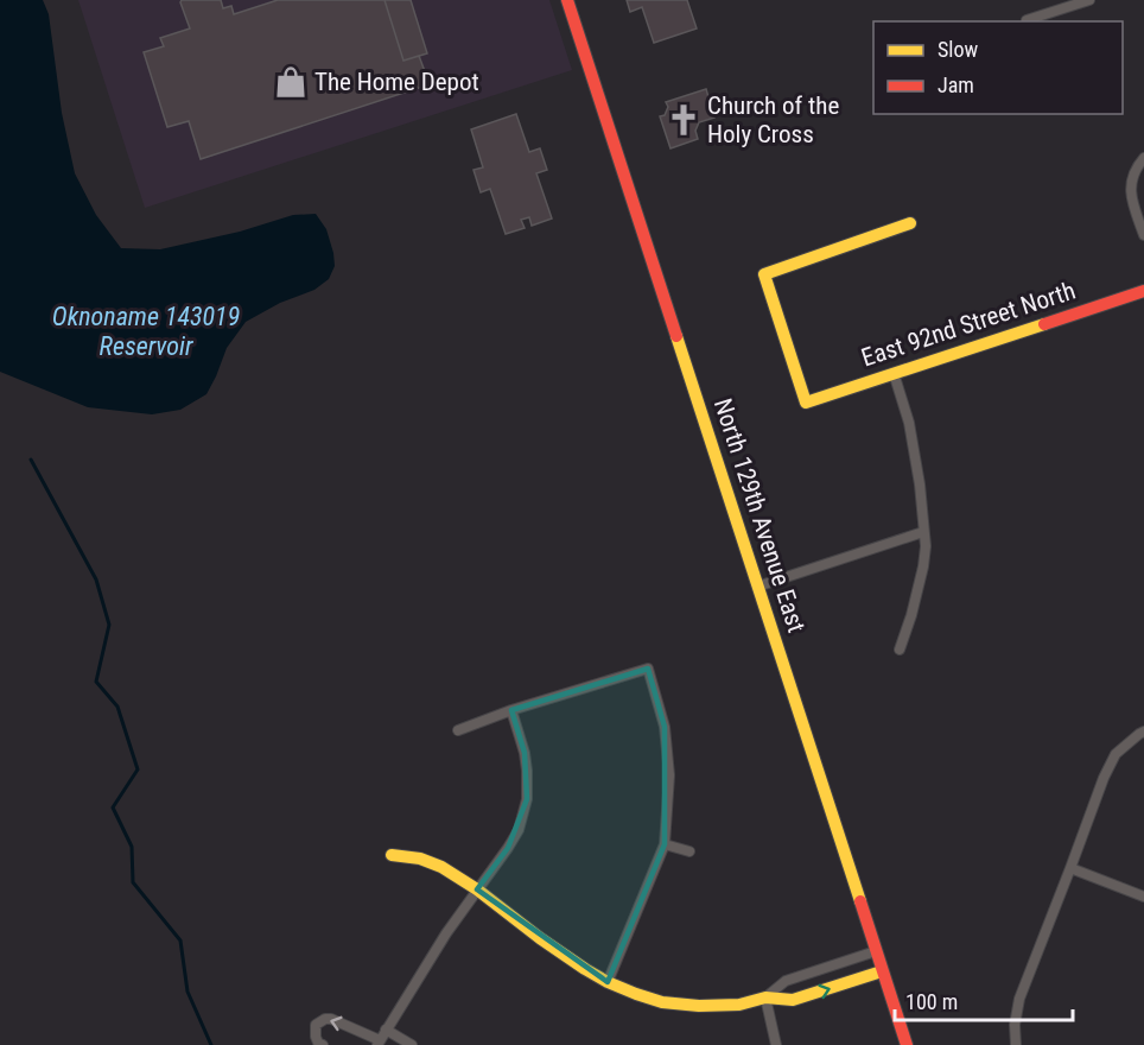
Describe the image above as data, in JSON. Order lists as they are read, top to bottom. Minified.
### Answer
{"streets":{"street":["East 92nd Street North","North 129th Avenue East"]},"water":["Oknoname 143019 Reservoir"],"places":{"shop":["The Home Depot"],"church":["Church of the Holy Cross"]},"legend":["Slow","Jam"],"scale_bar":"100 m"}
